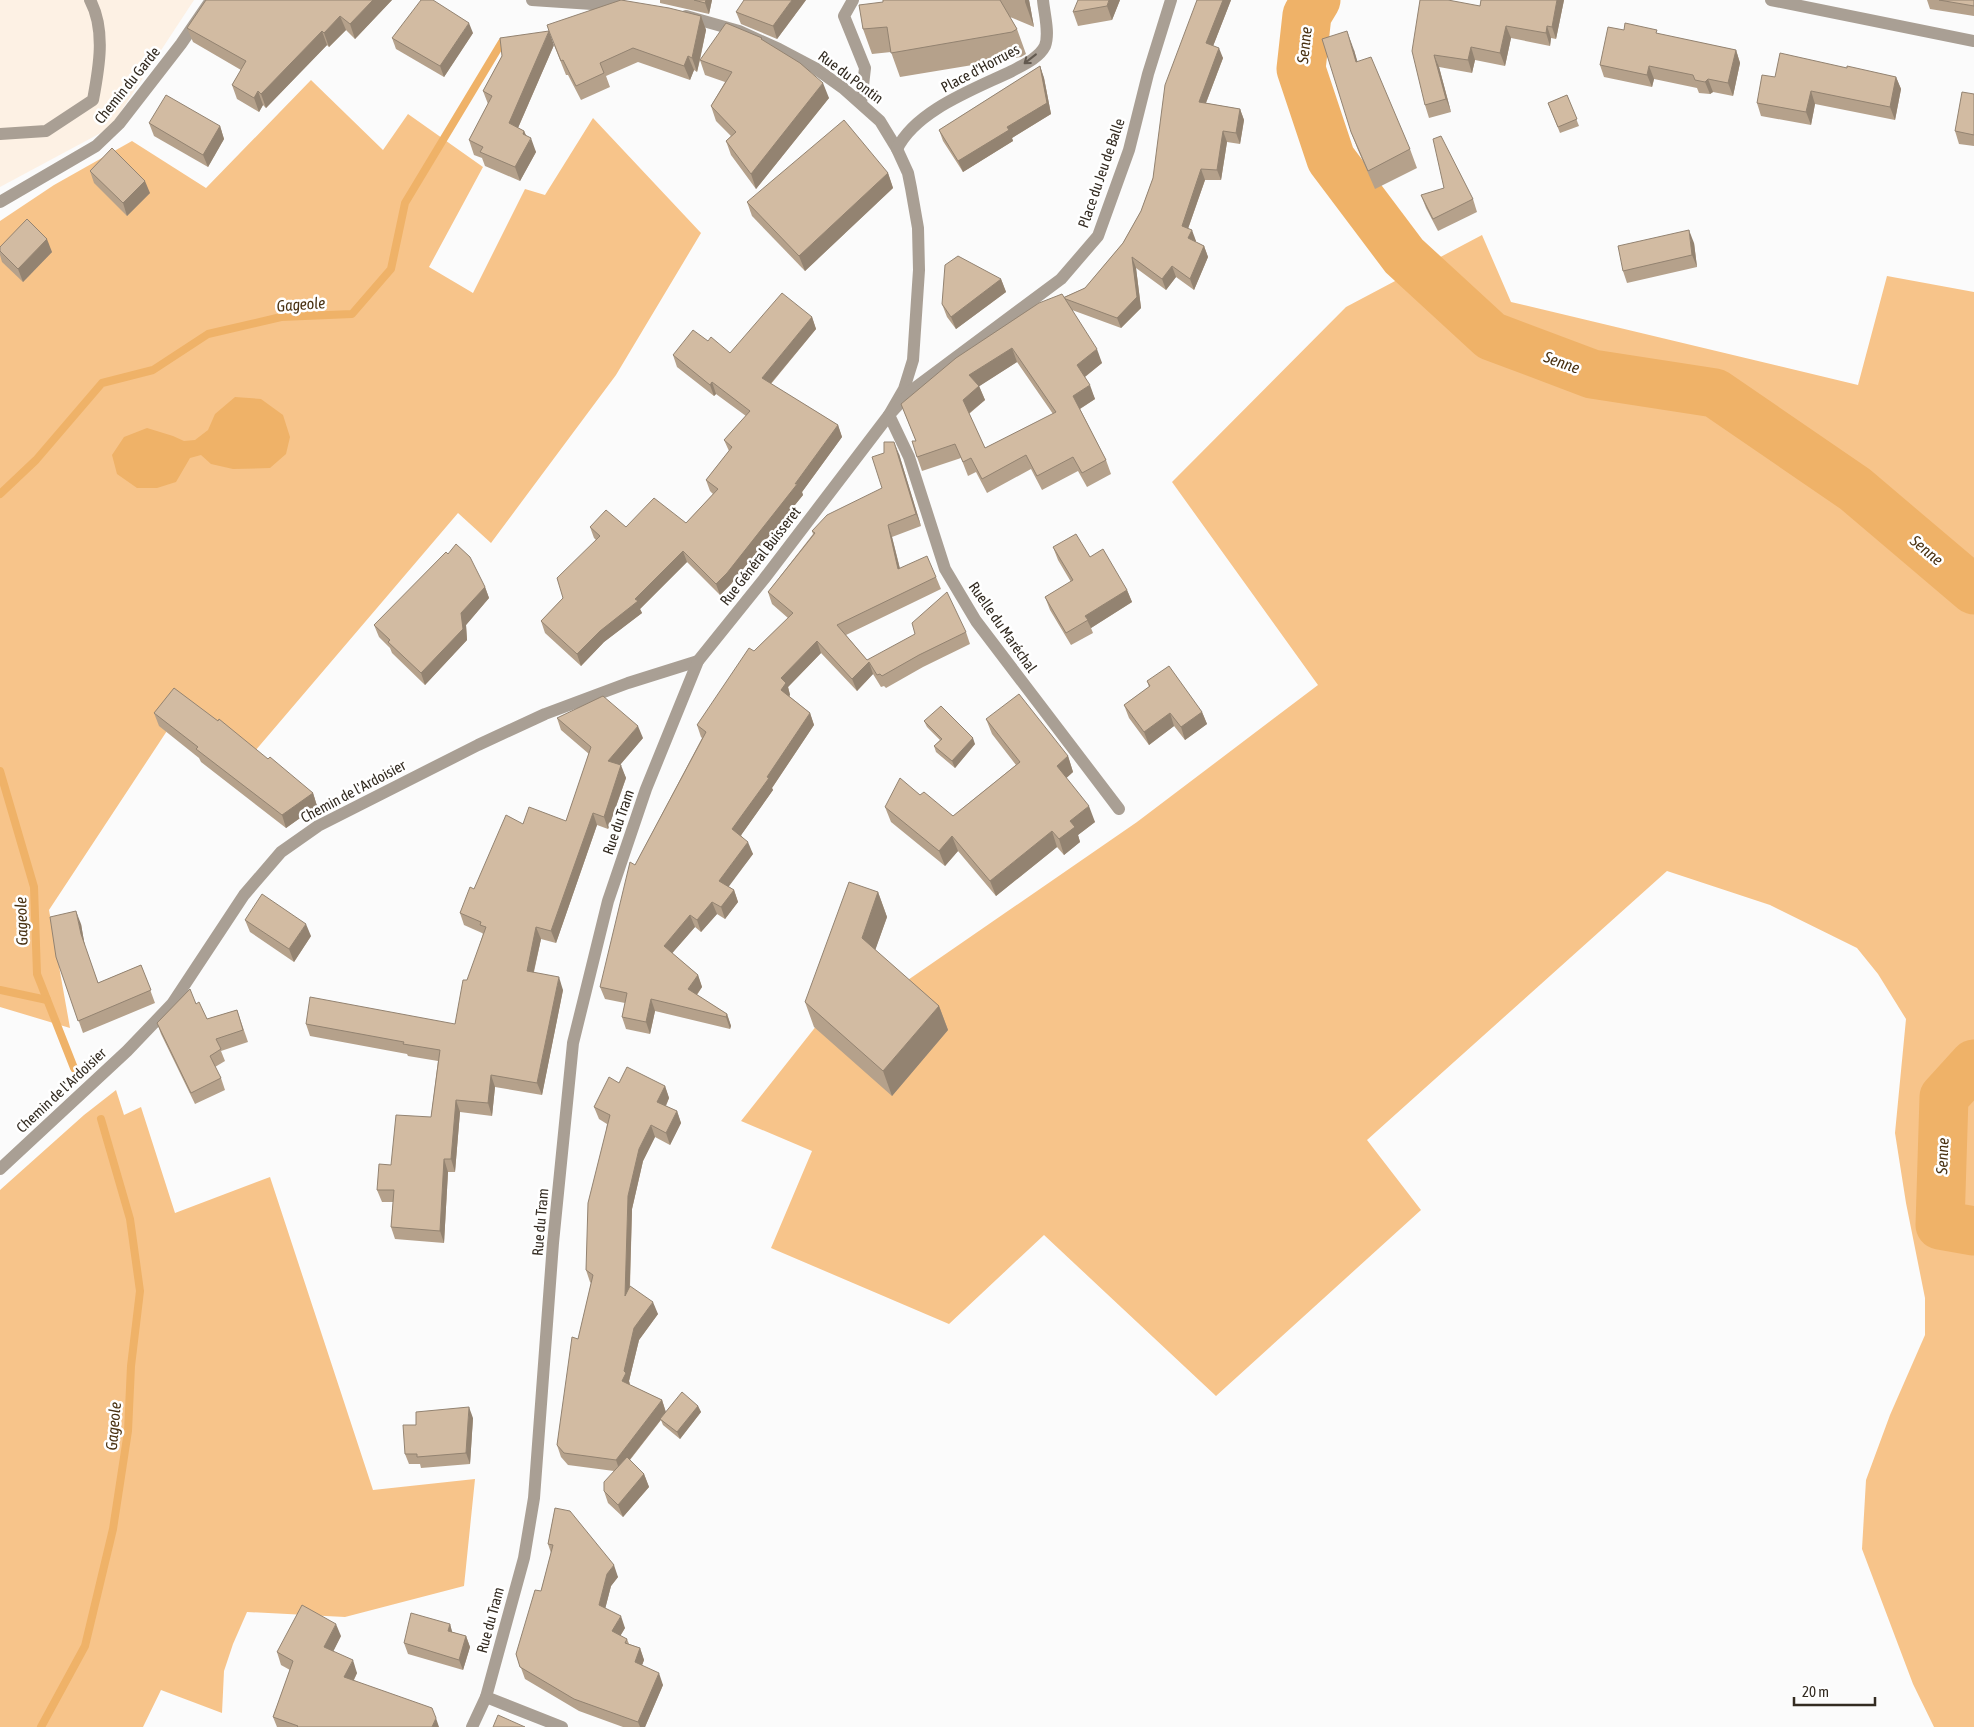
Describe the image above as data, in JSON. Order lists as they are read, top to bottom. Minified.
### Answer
{"streets":{"street":["Place d'Horrues","Rue du Pontin","Chemin du Garde","Place du Jeu de Balle","Rue Général Buisseret","Ruelle du Maréchal","Chemin de l'Ardoisier","Rue du Tram"]},"crossings":[["Place d'Horrues","Rue du Pontin"],["Rue du Pontin","Place du Jeu de Balle"],["Rue du Pontin","Rue Général Buisseret"],["Rue du Pontin","Ruelle du Maréchal"],["Place du Jeu de Balle","Rue Général Buisseret"],["Place du Jeu de Balle","Ruelle du Maréchal"],["Rue Général Buisseret","Ruelle du Maréchal"],["Rue Général Buisseret","Chemin de l'Ardoisier"],["Rue Général Buisseret","Rue du Tram"]],"one_way":["Place d'Horrues"],"water":["Senne","Gageole"],"scale_bar":"20 m"}
